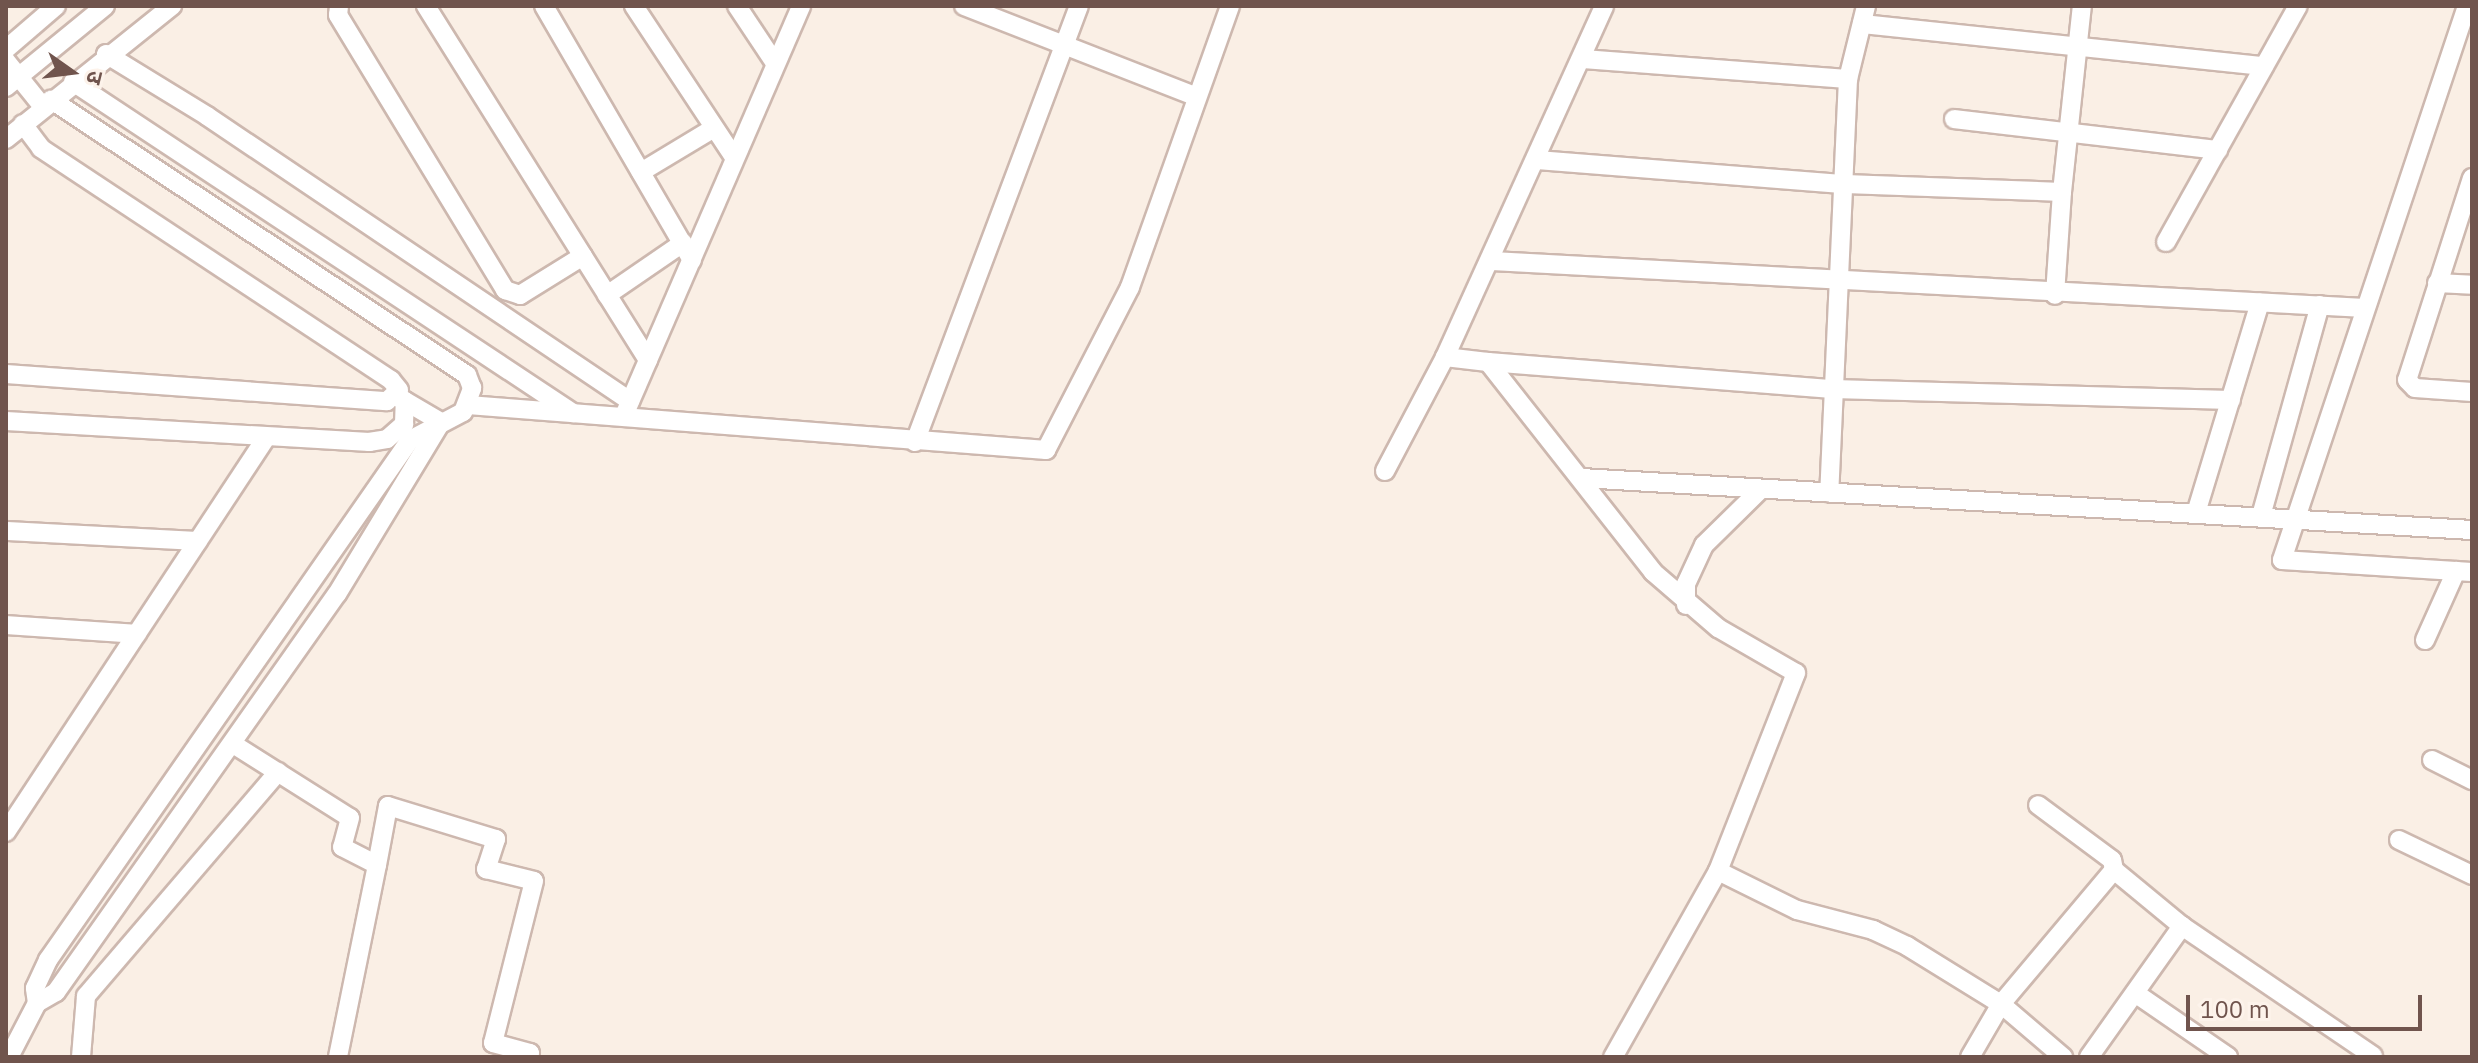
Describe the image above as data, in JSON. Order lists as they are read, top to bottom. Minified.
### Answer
{"scale_bar":"100 m","north":"right"}
